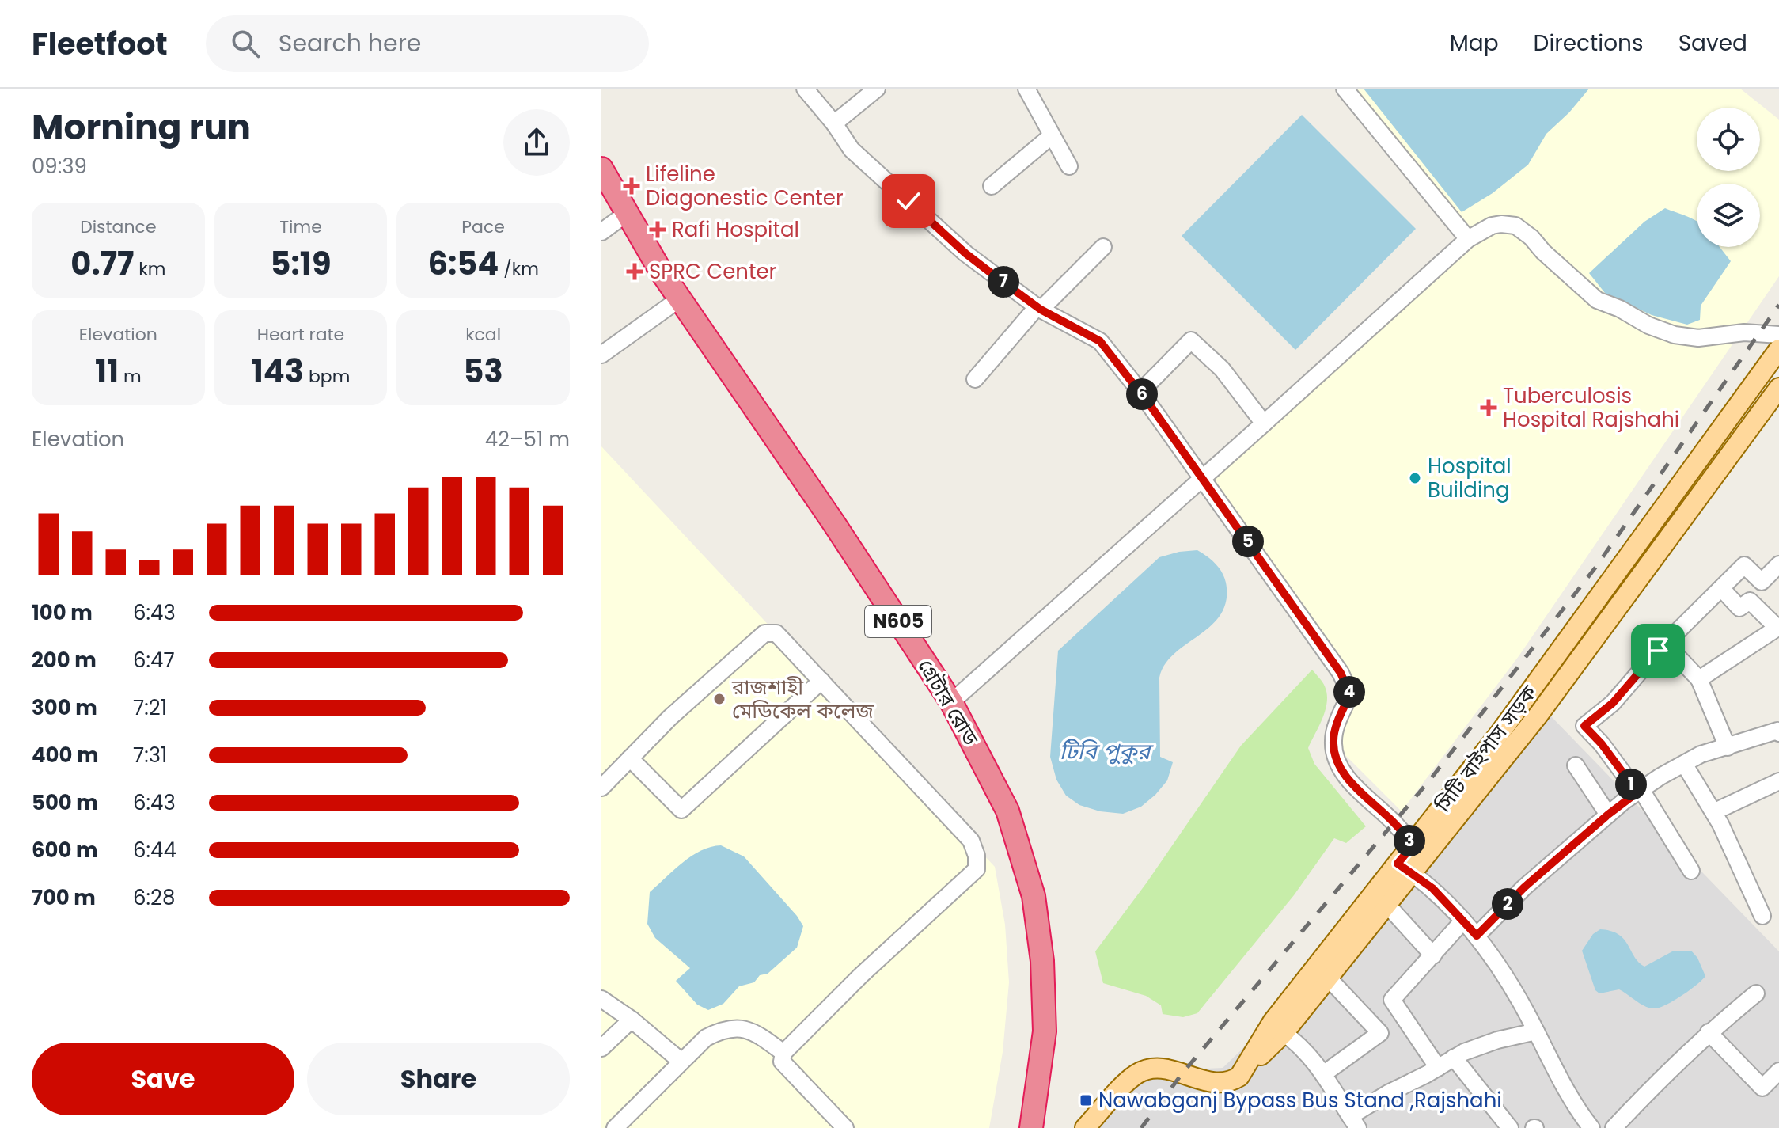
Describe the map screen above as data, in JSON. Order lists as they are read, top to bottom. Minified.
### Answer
{"streets":{"highway":["N605","গ্রেটার রোড"],"main road":["সিটি বাইপাস সড়ক"]},"water":["টিবি পুকুর"],"places":{"health":["Lifeline Diagonestic Center","Rafi Hospital","SPRC Center","Tuberculosis Hospital Rajshahi"],"other":["Hospital Building","রাজশাহী মেডিকেল কলেজ"],"transit":["Nawabganj Bypass Bus Stand ,Rajshahi"]},"page":{"header":"Fleetfoot","search":"Search here","nav":["Map","Directions","Saved"],"heading":["Morning run","09:39"],"stats":[["Distance","0.77 km"],["Time","5:19"],["Pace","6:54 /km"],["Elevation","11 m"],["Heart rate","143 bpm"],["kcal","53"]],"pins":["7","6","5","4","1","3","2"],"chart":["Elevation","42–51 m"],"list":[{"name":"100 m","note":"6:43"},{"name":"200 m","note":"6:47"},{"name":"300 m","note":"7:21"},{"name":"400 m","note":"7:31"},{"name":"500 m","note":"6:43"},{"name":"600 m","note":"6:44"},{"name":"700 m","note":"6:28"}],"buttons":["Save","Share"]}}
